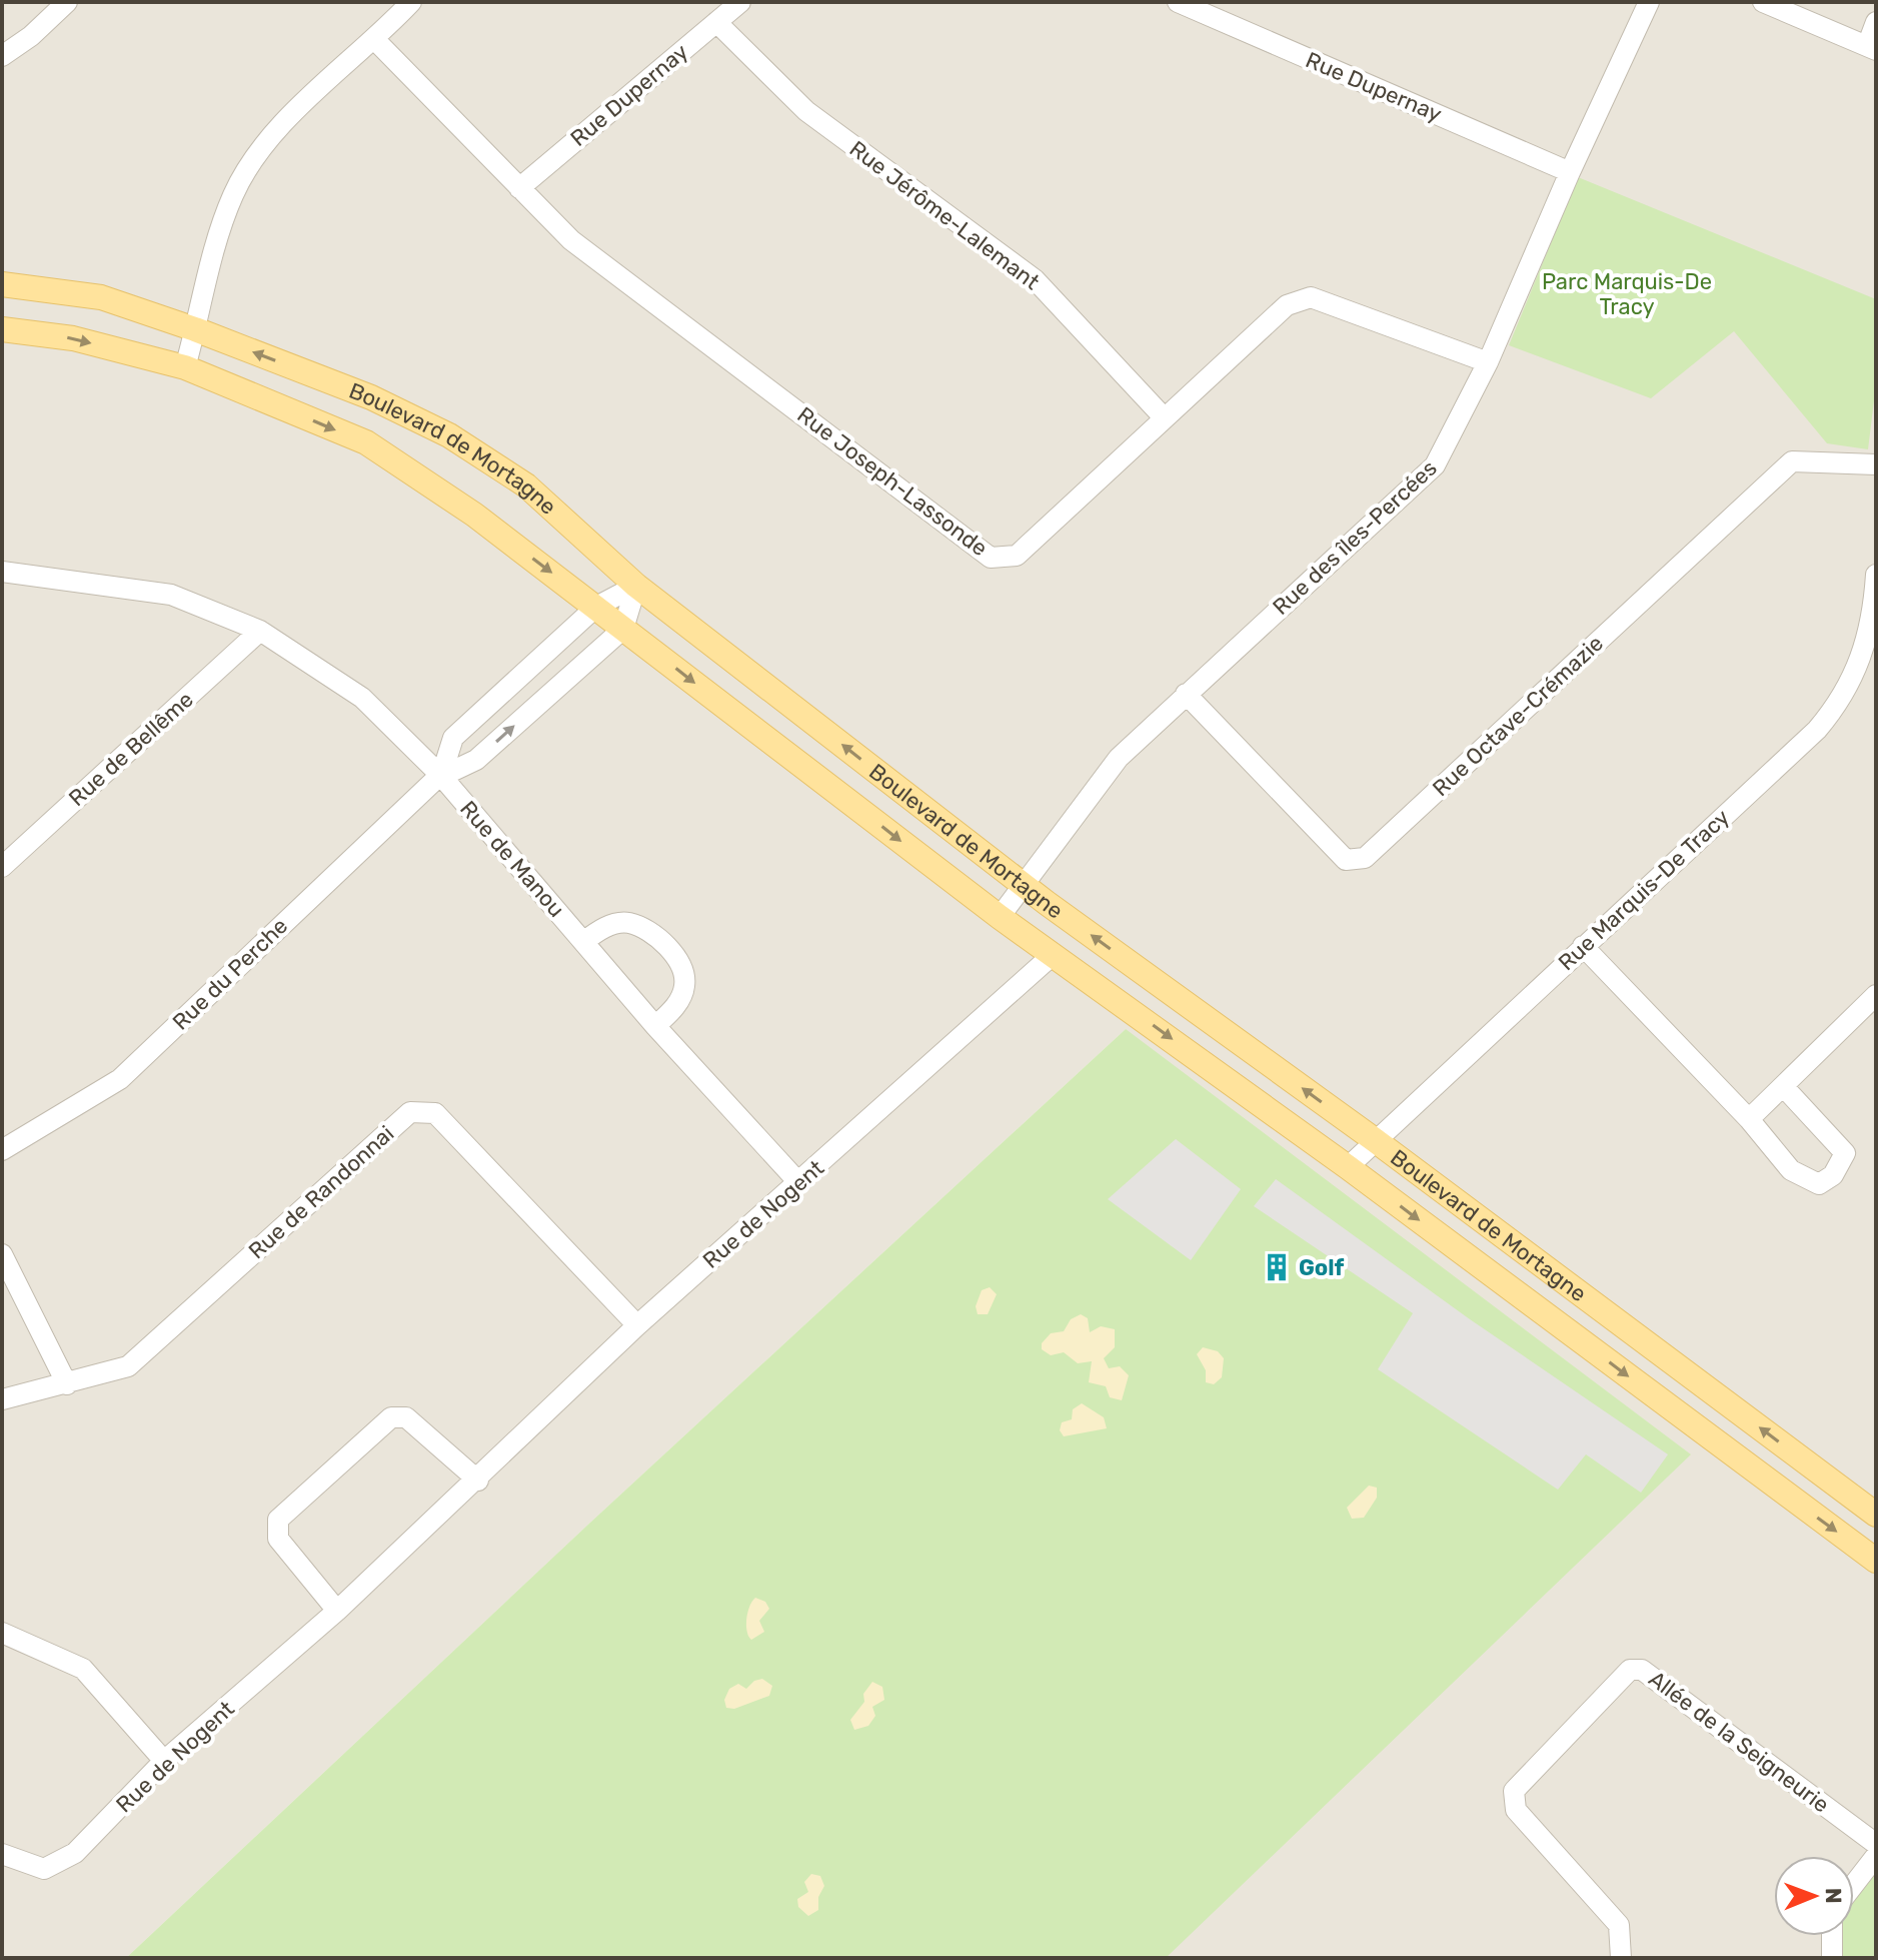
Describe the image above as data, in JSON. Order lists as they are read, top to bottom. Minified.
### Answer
{"streets":{"main road":["Boulevard de Mortagne"],"street":["Rue Dupernay","Rue Jérôme-Lalemant","Rue Joseph-Lassonde","Rue des îles-Percées","Rue Octave-Crémazie","Rue de Bellême","Rue de Manou","Rue Marquis-De Tracy","Rue du Perche","Rue de Randonnai","Rue de Nogent","Allée de la Seigneurie"]},"crossings":[["Rue Dupernay","Rue Jérôme-Lalemant"],["Rue Dupernay","Rue Joseph-Lassonde"],["Rue Dupernay","Rue des îles-Percées"],["Rue Jérôme-Lalemant","Rue Joseph-Lassonde"],["Boulevard de Mortagne","Rue des îles-Percées"],["Boulevard de Mortagne","Rue Marquis-De Tracy"],["Boulevard de Mortagne","Rue du Perche"],["Boulevard de Mortagne","Rue de Nogent"],["Rue Joseph-Lassonde","Rue des îles-Percées"],["Rue des îles-Percées","Rue Octave-Crémazie"],["Rue de Bellême","Rue de Manou"],["Rue de Manou","Rue du Perche"],["Rue de Manou","Rue de Nogent"],["Rue de Randonnai","Rue de Nogent"]],"parks":["Parc Marquis-De Tracy"],"places":{"building":["Golf"]},"north":"right"}
